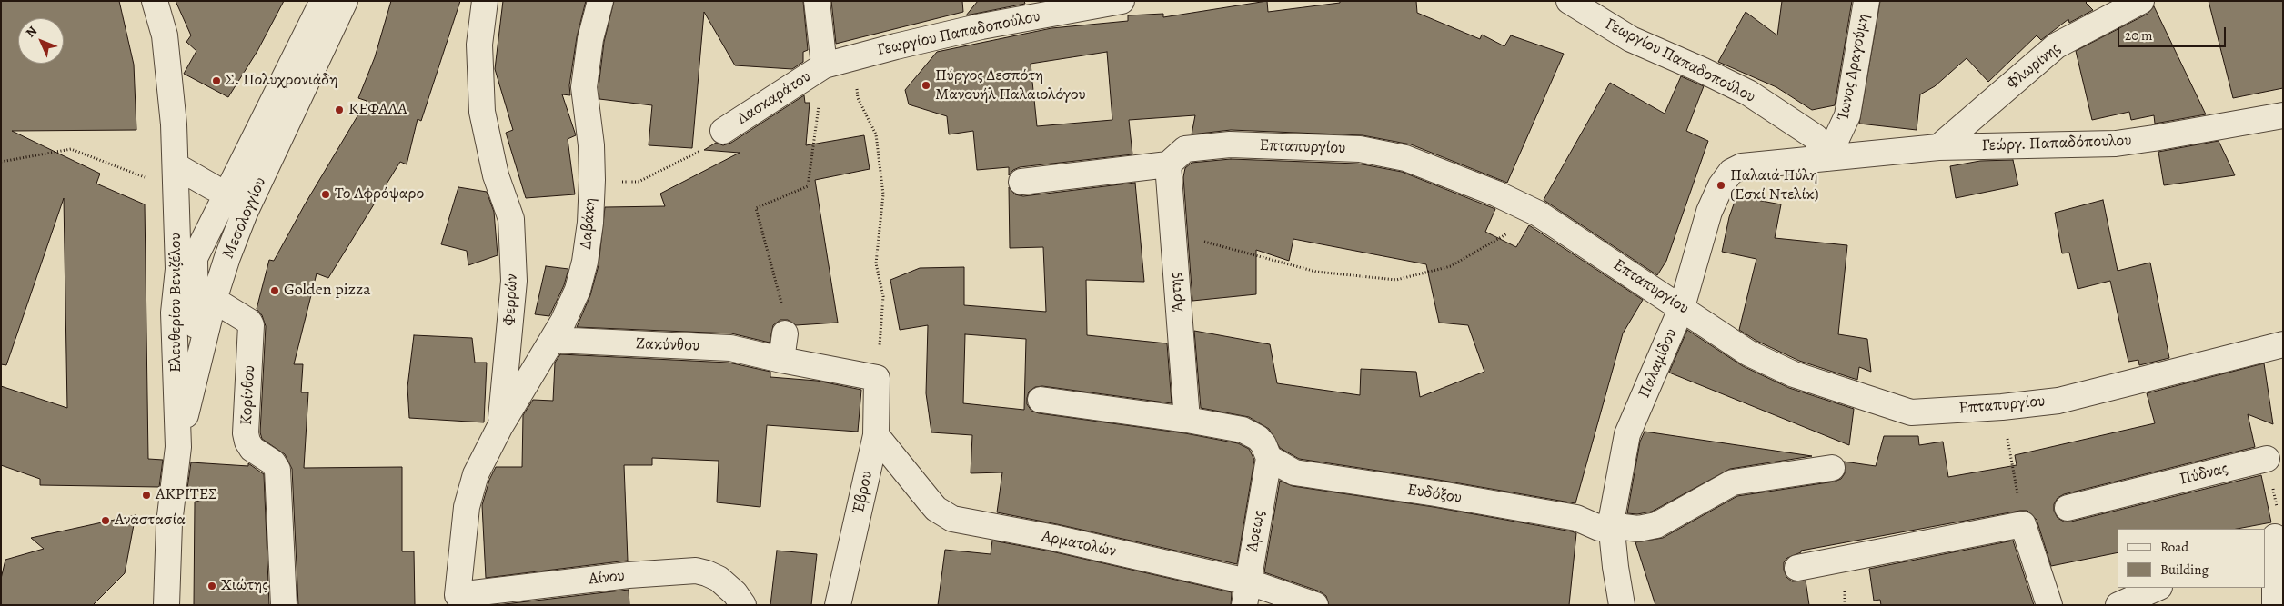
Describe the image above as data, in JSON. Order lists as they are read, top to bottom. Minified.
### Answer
{"streets":{"street":["Γεωργίου Παπαδοπούλου","Φλωρίνης","Ίωνος Δραγούμη","Λασκαράτου","Γεώργ. Παπαδόπουλου","Επταπυργίου","Μεσολογγίου","Δαβάκη","Άρτης","Φερρών","Ελευθερίου Βενιζέλου","Ζακύνθου","Παλαμίδου","Κορίνθου","Πύδνας","Έβρου","Ευδόξου","Άρεως","Αρματολών","Αίνου"]},"crossings":[["Γεωργίου Παπαδοπούλου","Ίωνος Δραγούμη"],["Γεωργίου Παπαδοπούλου","Λασκαράτου"],["Γεωργίου Παπαδοπούλου","Γεώργ. Παπαδόπουλου"],["Γεωργίου Παπαδοπούλου","Παλαμίδου"],["Φλωρίνης","Γεώργ. Παπαδόπουλου"],["Ίωνος Δραγούμη","Γεώργ. Παπαδόπουλου"],["Ίωνος Δραγούμη","Παλαμίδου"],["Γεώργ. Παπαδόπουλου","Παλαμίδου"],["Επταπυργίου","Άρτης"],["Επταπυργίου","Παλαμίδου"],["Μεσολογγίου","Ελευθερίου Βενιζέλου"],["Μεσολογγίου","Κορίνθου"],["Δαβάκη","Φερρών"],["Δαβάκη","Ζακύνθου"],["Άρτης","Ευδόξου"],["Φερρών","Αίνου"],["Ζακύνθου","Έβρου"],["Παλαμίδου","Ευδόξου"],["Έβρου","Αρματολών"],["Ευδόξου","Άρεως"],["Άρεως","Αρματολών"]],"places":["Σ. Πολυχρονιάδη","Πύργος Δεσπότη Μανουήλ Παλαιολόγου","ΚΕΦΑΛΑ","Παλαιά Πύλη (Εσκί Ντελίκ)","Το Αφρόψαρο","Golden pizza","ΑΚΡΙΤΕΣ","Αναστασία","Χιώτης"],"legend":["Road","Building"],"scale_bar":"20 m","north":"top left"}
